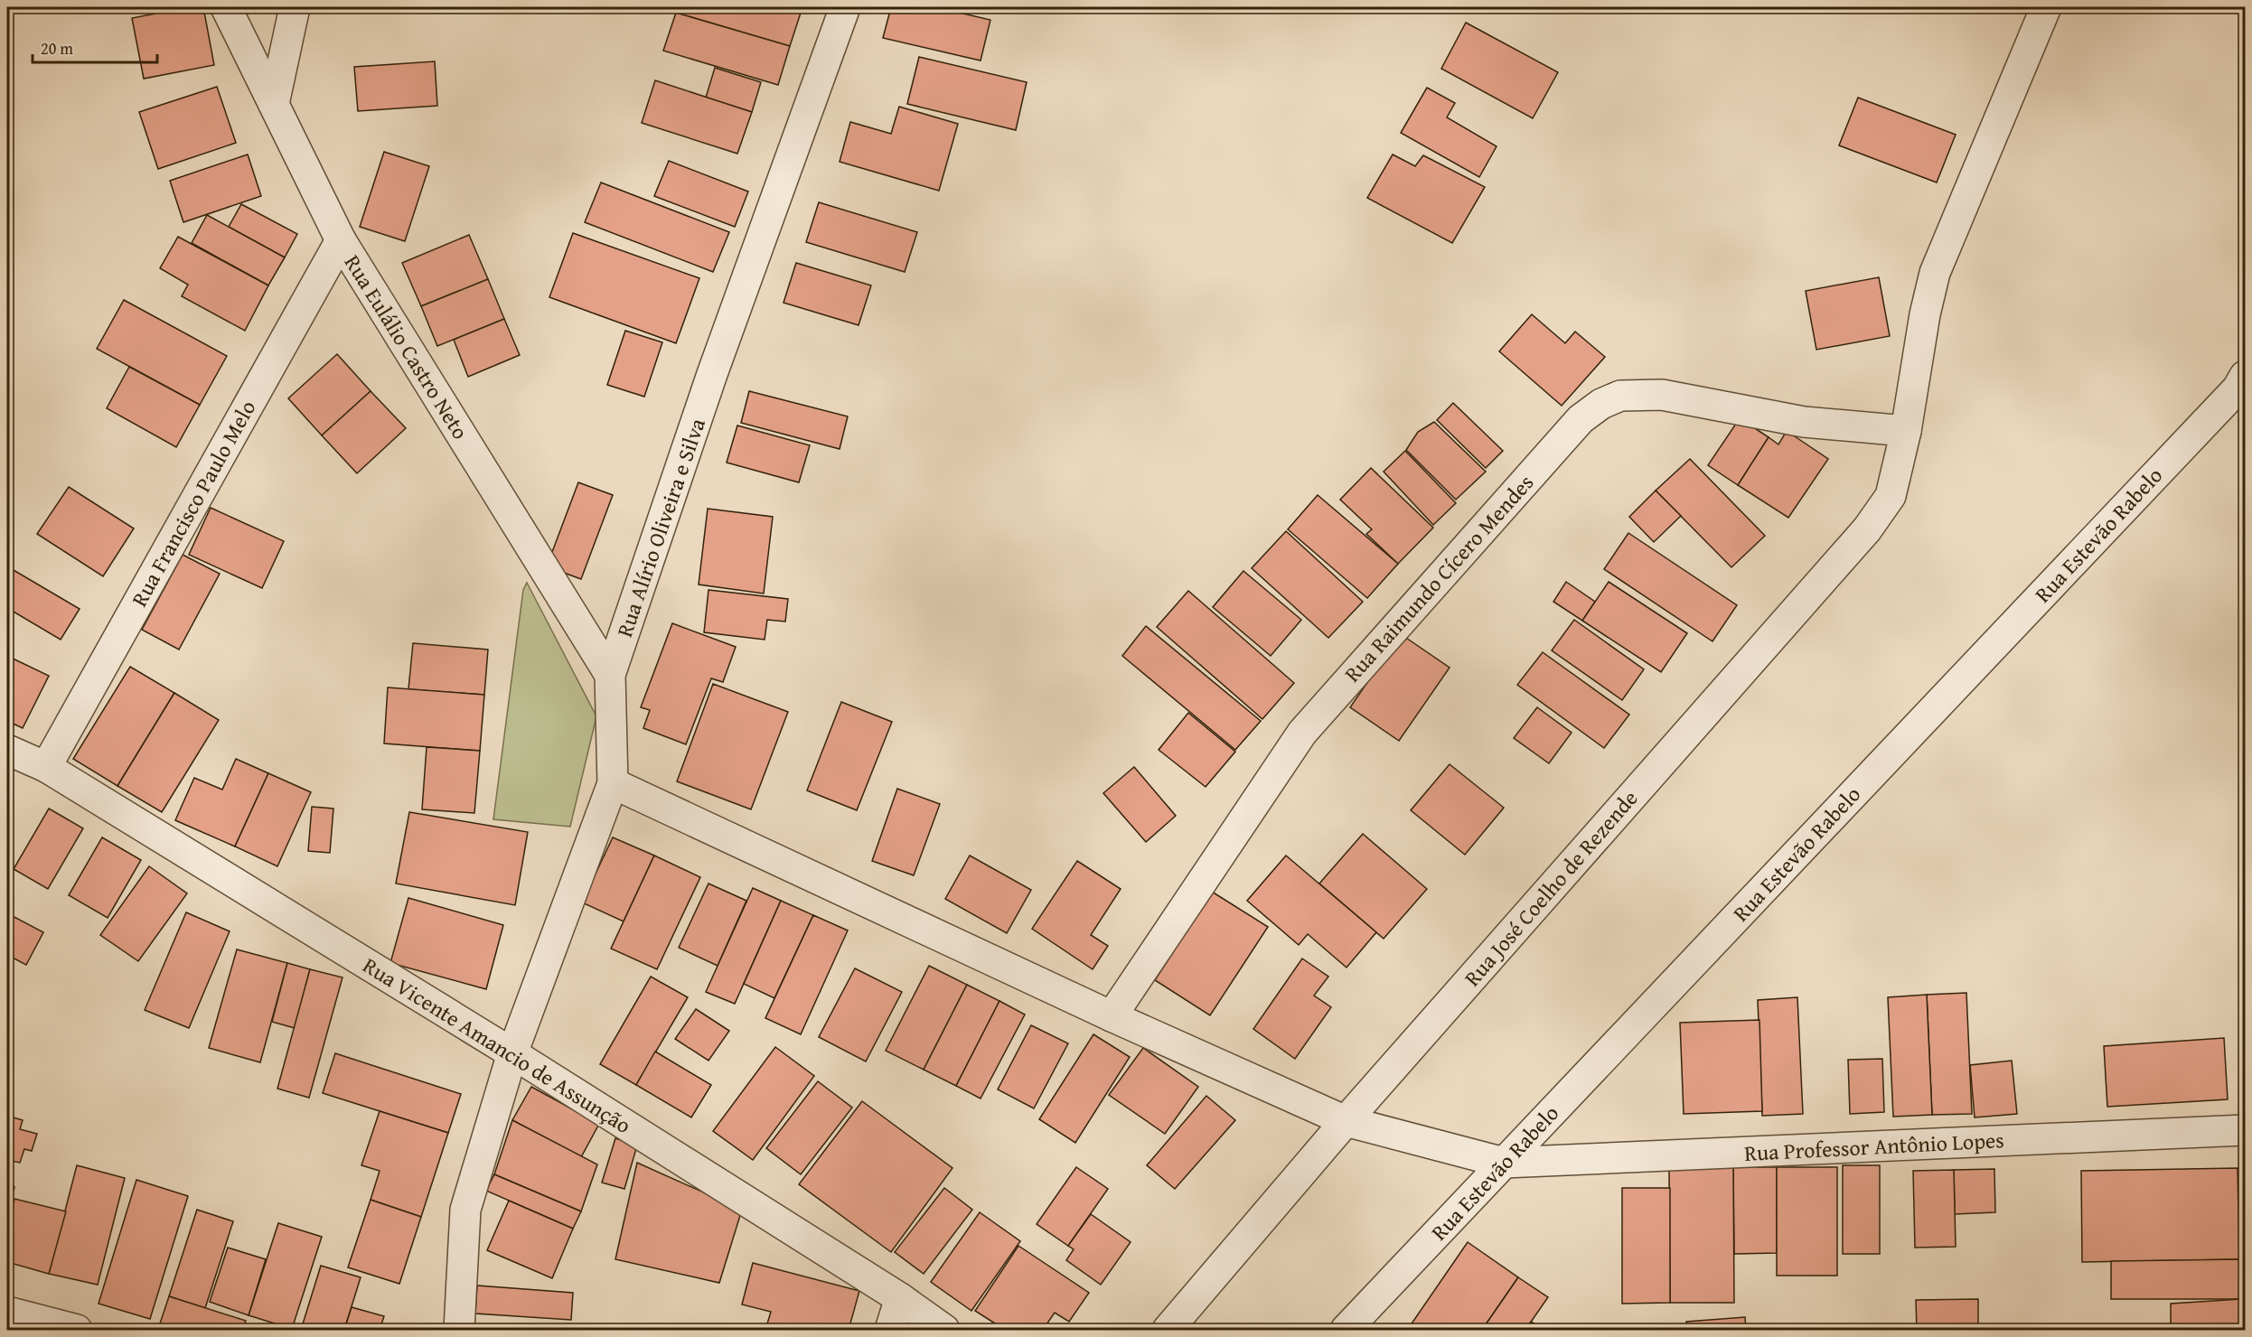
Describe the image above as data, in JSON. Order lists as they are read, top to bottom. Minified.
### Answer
{"streets":{"street":["Rua Eulálio Castro Neto","Rua Francisco Paulo Melo","Rua Alírio Oliveira e Silva","Rua Estevão Rabelo","Rua Raimundo Cícero Mendes","Rua José Coelho de Rezende","Rua Vicente Amancio de Assunção","Rua Professor Antônio Lopes"]},"crossings":[["Rua Eulálio Castro Neto","Rua Francisco Paulo Melo"],["Rua Eulálio Castro Neto","Rua Alírio Oliveira e Silva"],["Rua Francisco Paulo Melo","Rua Vicente Amancio de Assunção"],["Rua Alírio Oliveira e Silva","Rua Vicente Amancio de Assunção"],["Rua Alírio Oliveira e Silva","Rua Professor Antônio Lopes"],["Rua Estevão Rabelo","Rua Professor Antônio Lopes"],["Rua Raimundo Cícero Mendes","Rua José Coelho de Rezende"],["Rua Raimundo Cícero Mendes","Rua Professor Antônio Lopes"],["Rua José Coelho de Rezende","Rua Professor Antônio Lopes"]],"scale_bar":"20 m"}
